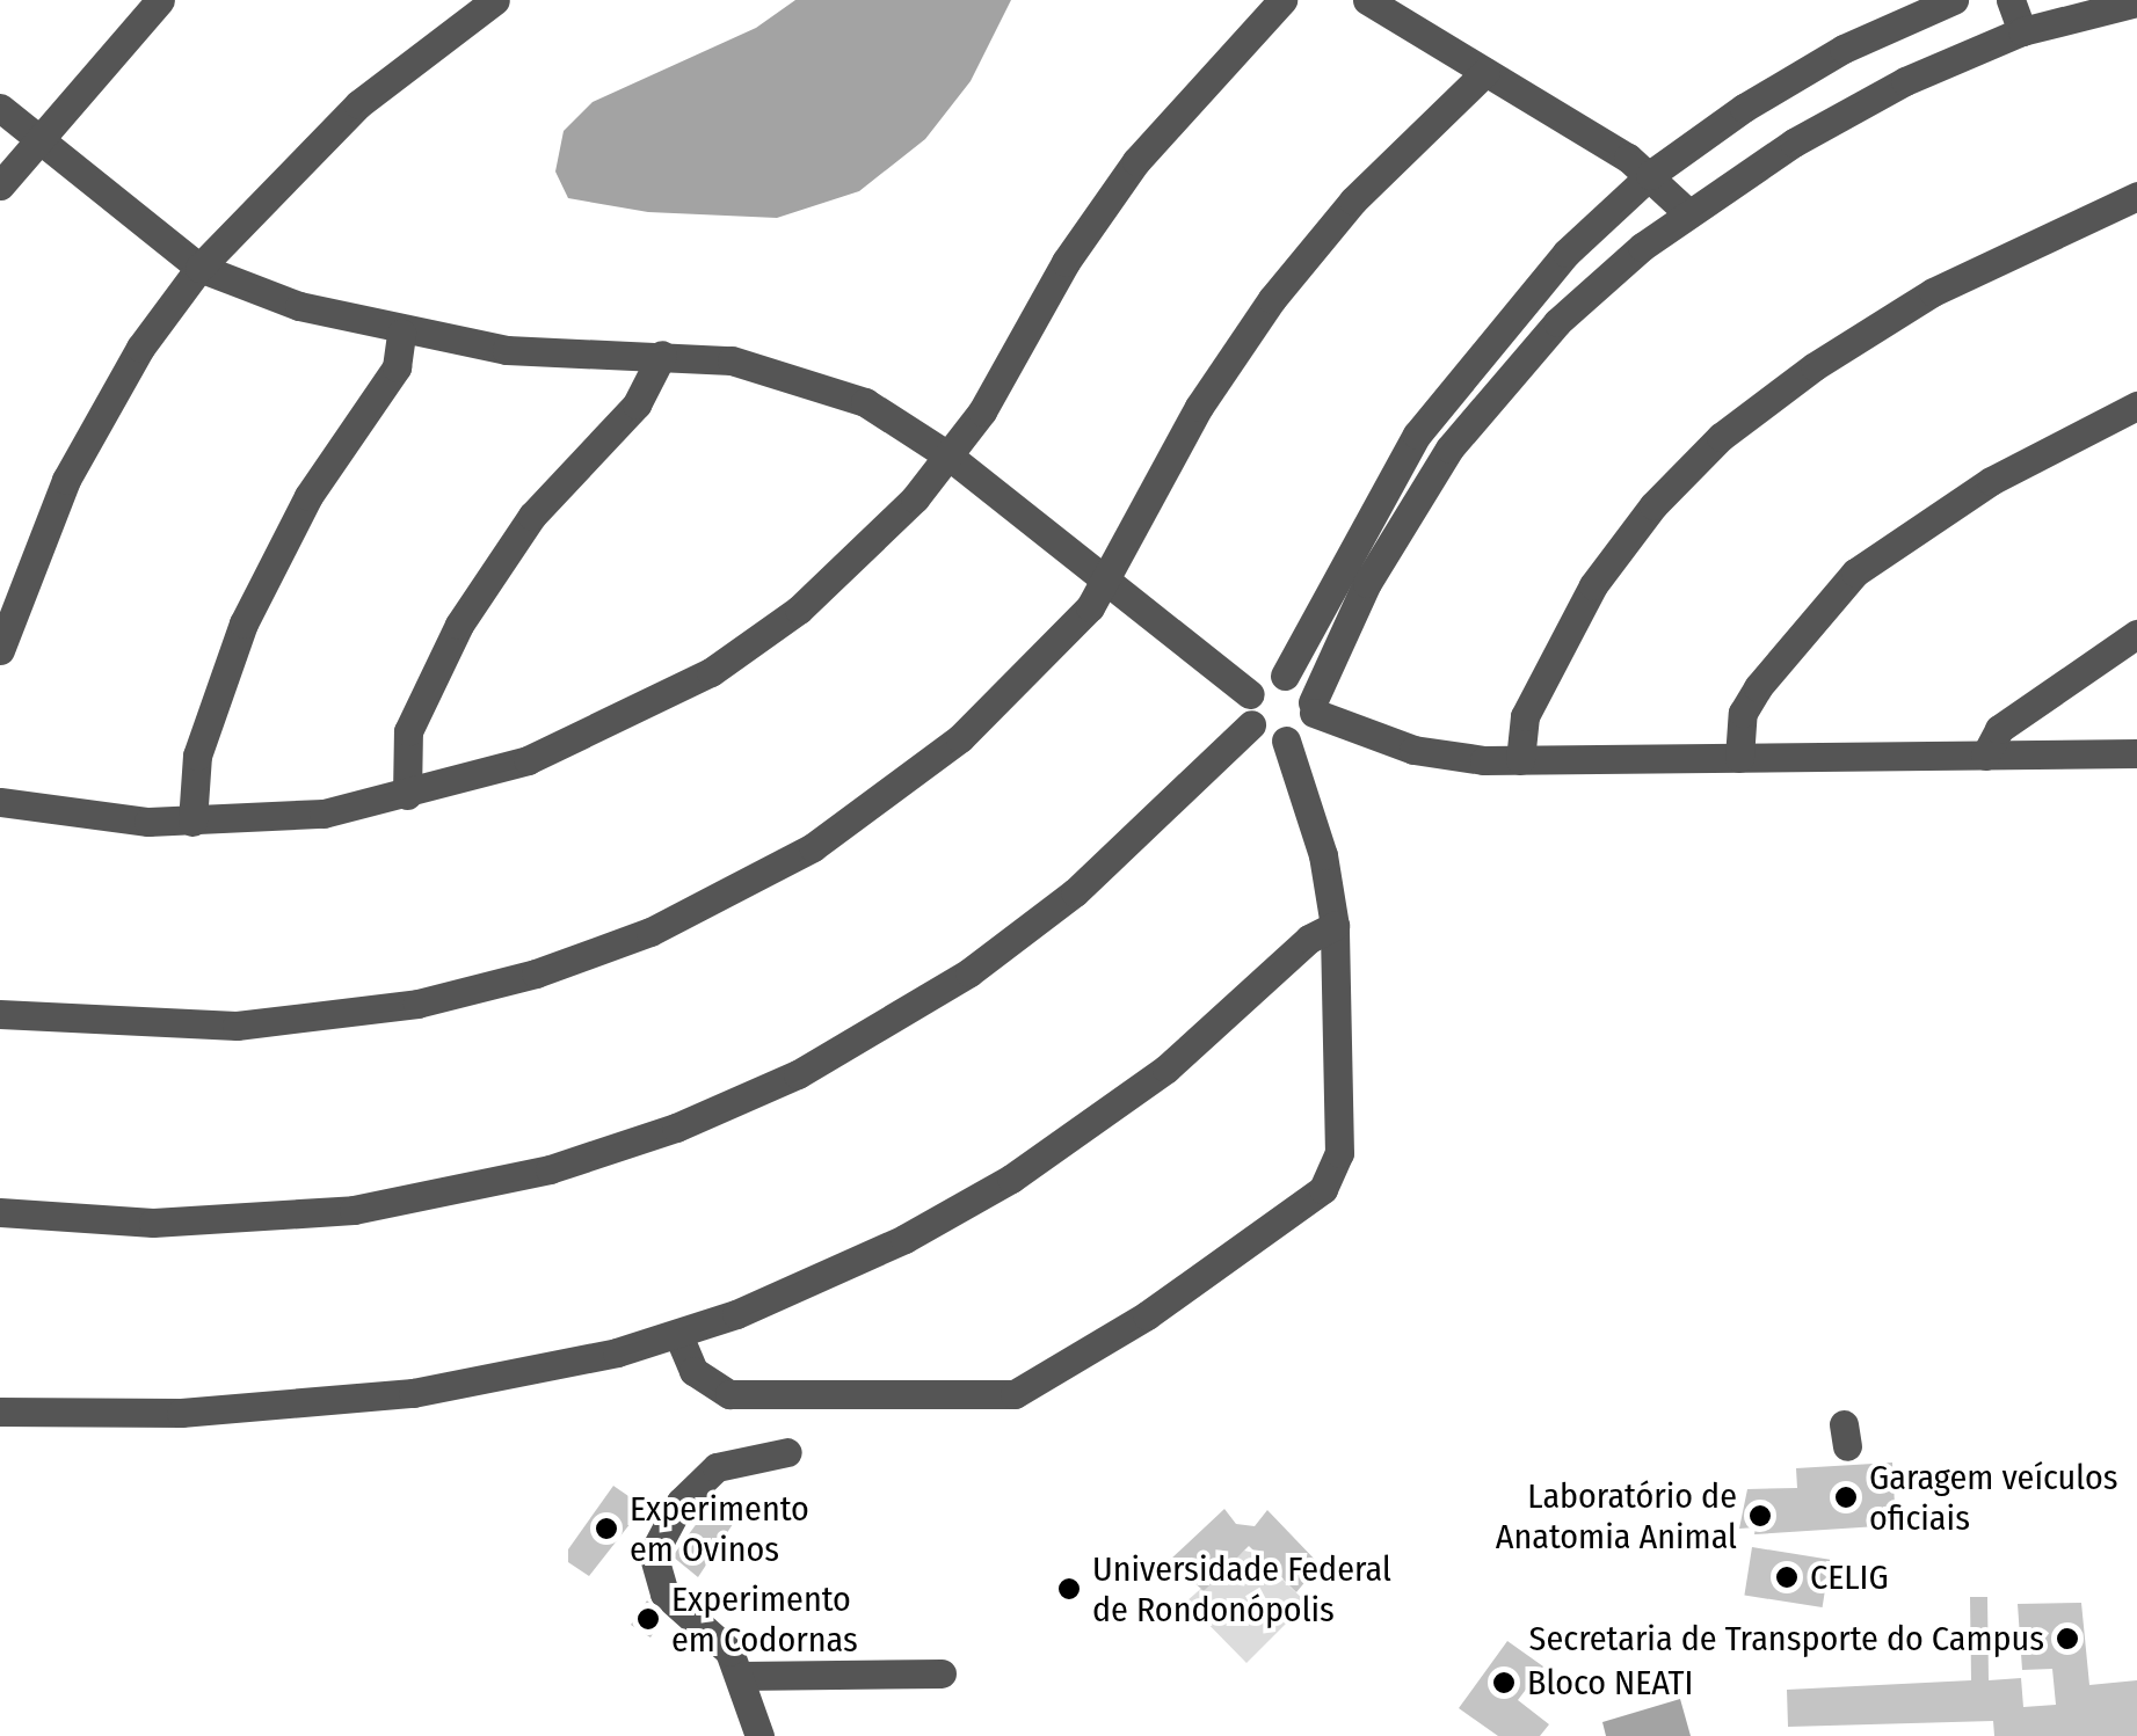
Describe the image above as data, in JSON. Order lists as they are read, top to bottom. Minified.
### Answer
{"places":["Garagem veículos oficiais","Laboratório de Anatomia Animal","Experimento em Ovinos","CELIG","Universidade Federal de Rondonópolis","Experimento em Codornas","Secretaria de Transporte do Campus","Bloco NEATI"]}
